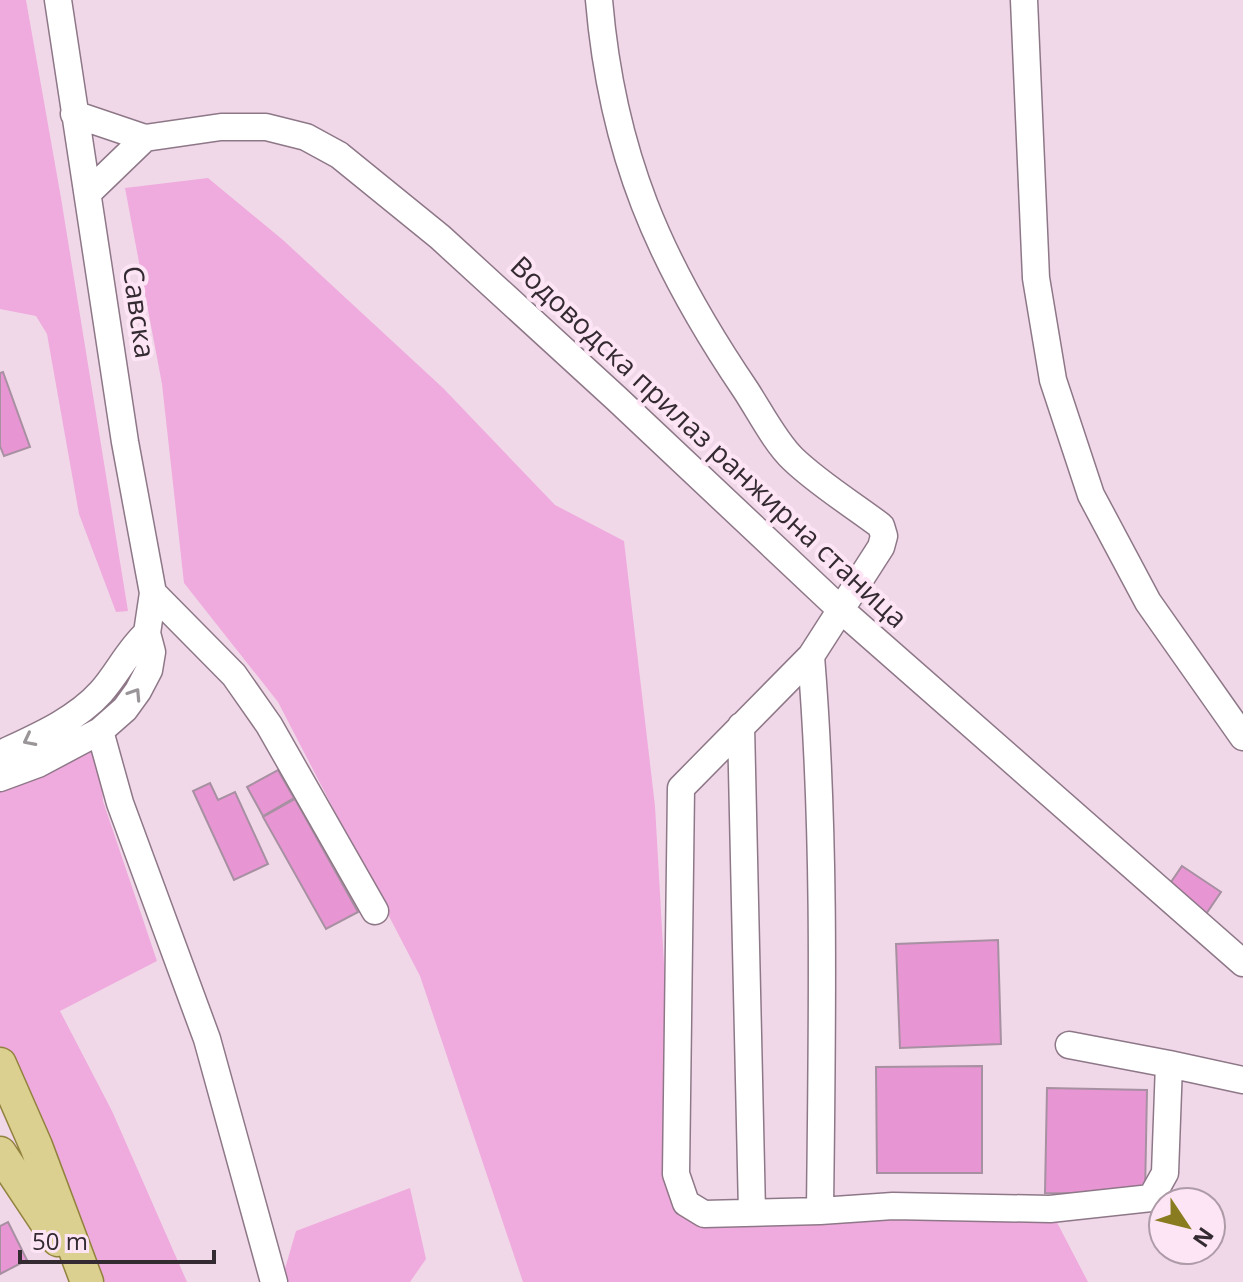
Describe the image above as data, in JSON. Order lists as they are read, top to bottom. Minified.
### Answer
{"streets":{"street":["Савска","Водоводска прилаз ранжирна станица"]},"scale_bar":"50 m","north":"bottom right"}
